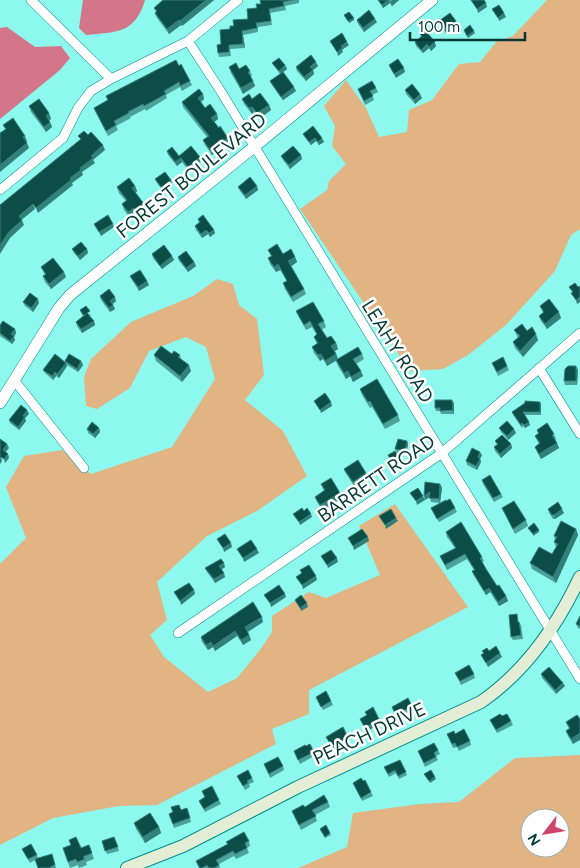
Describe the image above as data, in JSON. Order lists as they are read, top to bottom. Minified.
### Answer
{"streets":{"main road":["PEACH DRIVE"],"street":["FOREST BOULEVARD","LEAHY ROAD","BARRETT ROAD"]},"crossings":[["FOREST BOULEVARD","LEAHY ROAD"],["LEAHY ROAD","BARRETT ROAD"],["LEAHY ROAD","PEACH DRIVE"]],"scale_bar":"100 m","north":"bottom left"}
